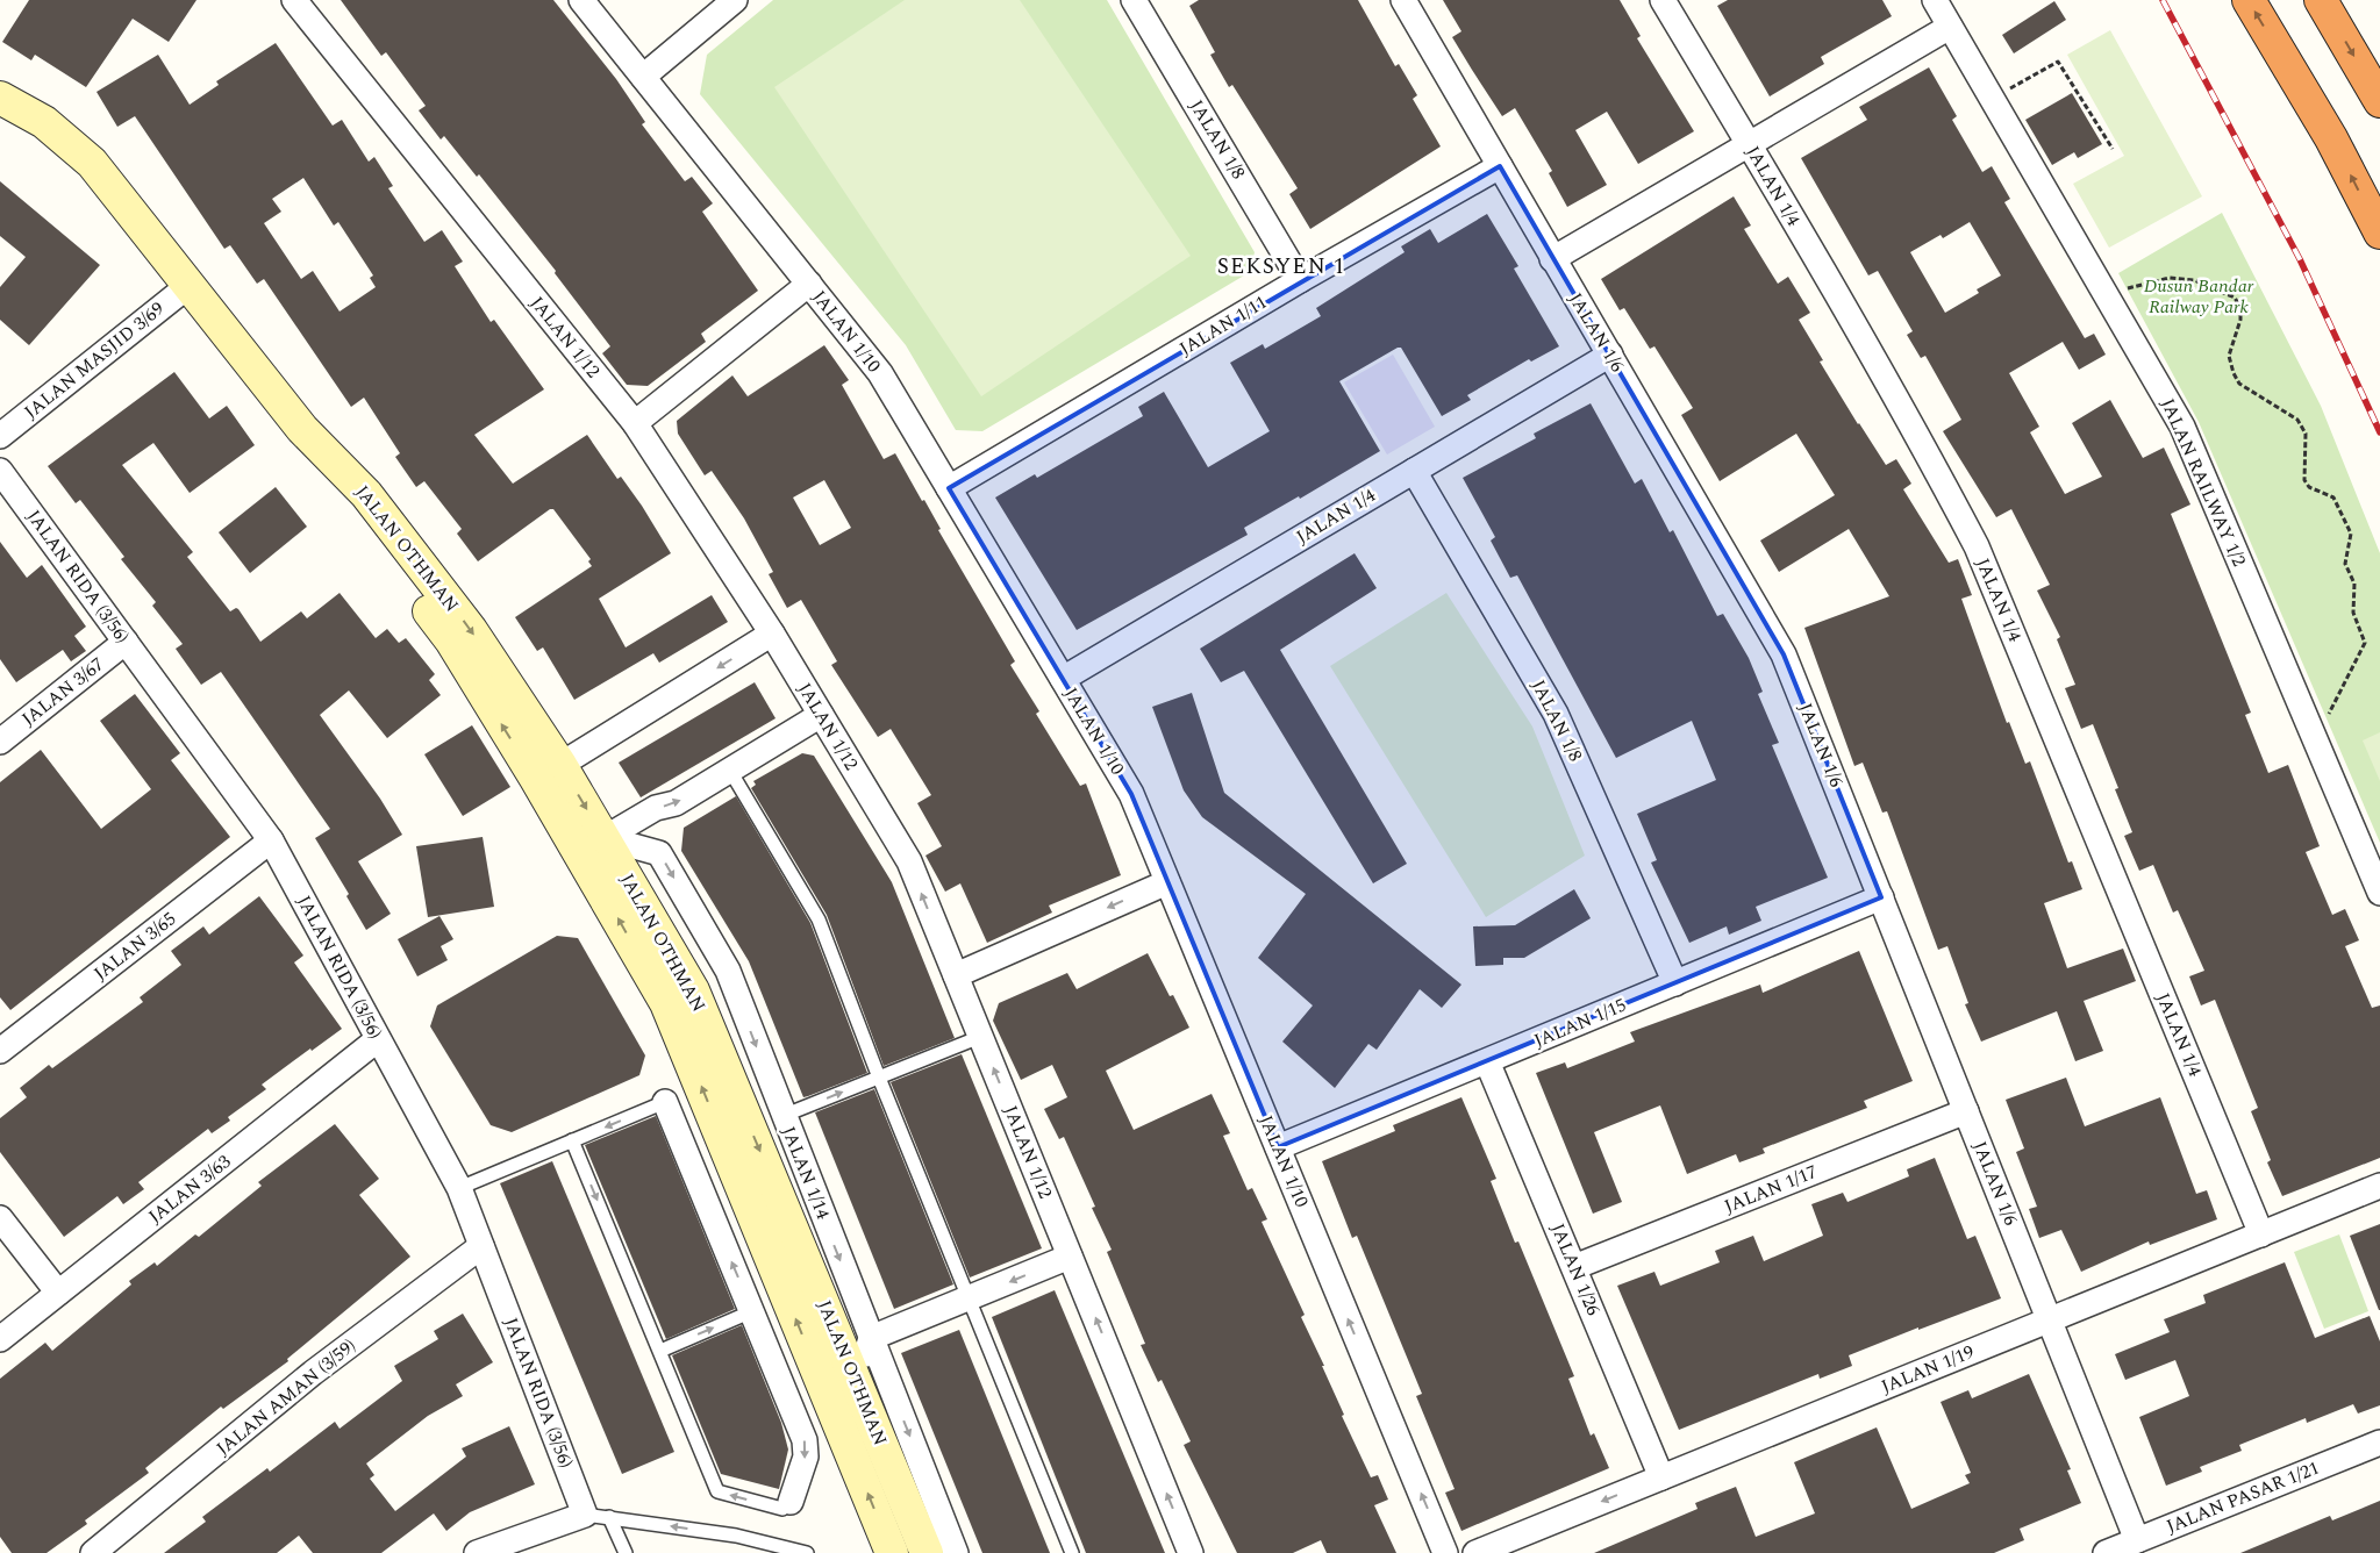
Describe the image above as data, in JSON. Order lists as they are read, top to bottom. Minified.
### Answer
{"streets":{"main road":["JALAN OTHMAN"],"street":["JALAN 1/8","JALAN 1/4","JALAN 1/11","JALAN 1/10","JALAN 1/6","JALAN 1/12","JALAN MASJID 3/69","JALAN RAILWAY 1/2","JALAN RIDA (3/56)","JALAN 3/67","JALAN 3/65","JALAN 1/15","JALAN 1/14","JALAN 3/63","JALAN 1/17","JALAN 1/26","JALAN 1/19","JALAN AMAN (3/59)","JALAN PASAR 1/21"]},"crossings":[["JALAN 1/8","JALAN 1/4"],["JALAN 1/8","JALAN 1/11"],["JALAN 1/8","JALAN 1/15"],["JALAN 1/4","JALAN 1/10"],["JALAN 1/4","JALAN 1/6"],["JALAN 1/4","JALAN 1/19"],["JALAN 1/11","JALAN 1/10"],["JALAN 1/11","JALAN 1/6"],["JALAN 1/10","JALAN 1/15"],["JALAN 1/6","JALAN 1/15"],["JALAN 1/6","JALAN 1/17"],["JALAN 1/6","JALAN 1/19"],["JALAN 1/6","JALAN PASAR 1/21"],["JALAN MASJID 3/69","JALAN OTHMAN"],["JALAN OTHMAN","JALAN 1/14"],["JALAN RIDA (3/56)","JALAN 3/67"],["JALAN RIDA (3/56)","JALAN 3/65"],["JALAN RIDA (3/56)","JALAN 3/63"],["JALAN RIDA (3/56)","JALAN AMAN (3/59)"],["JALAN 1/15","JALAN 1/26"],["JALAN 1/17","JALAN 1/26"],["JALAN 1/26","JALAN 1/19"]],"one_way":["JALAN 1/12"],"districts":["SEKSYEN 1"],"parks":["Dusun Bandar Railway Park"]}
